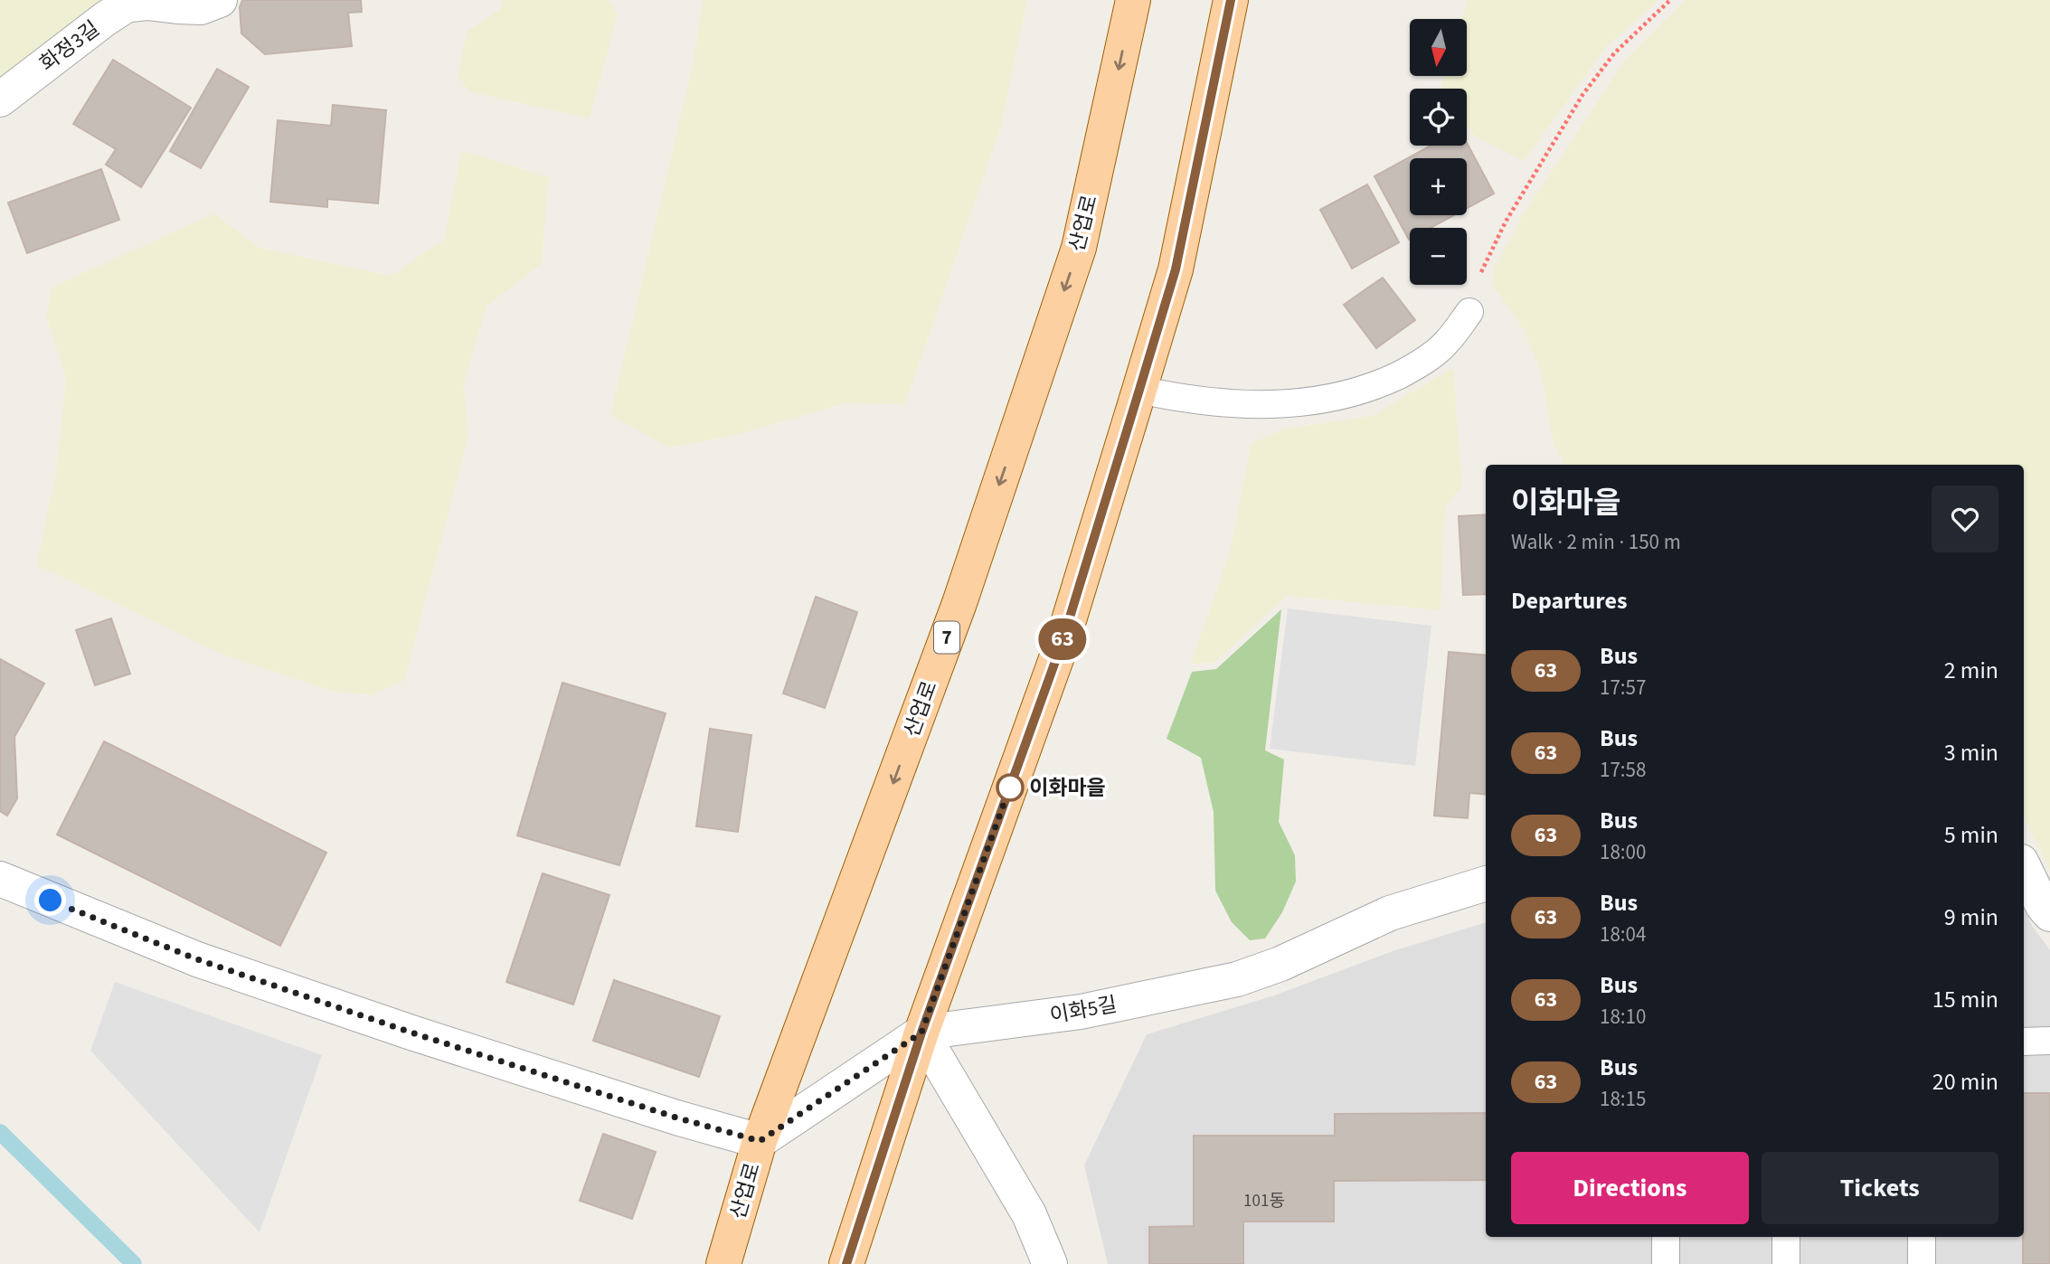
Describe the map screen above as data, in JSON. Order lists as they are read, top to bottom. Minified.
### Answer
{"streets":{"main road":["산업로","7"],"street":["화정3길","이화5길"]},"places":["이화마을"],"lines":["bus line 63"],"house_numbers":["101동"],"north":"bottom","page":{"on_map":"63","map_buttons":["+","−"],"heading":[["이화마을","Walk · 2 min · 150 m"],"Departures"],"list":[{"mark":"63","name":"Bus","note":"17:57","value":"2 min"},{"mark":"63","name":"Bus","note":"17:58","value":"3 min"},{"mark":"63","name":"Bus","note":"18:00","value":"5 min"},{"mark":"63","name":"Bus","note":"18:04","value":"9 min"},{"mark":"63","name":"Bus","note":"18:10","value":"15 min"},{"mark":"63","name":"Bus","note":"18:15","value":"20 min"}],"buttons":["Directions","Tickets"]}}
